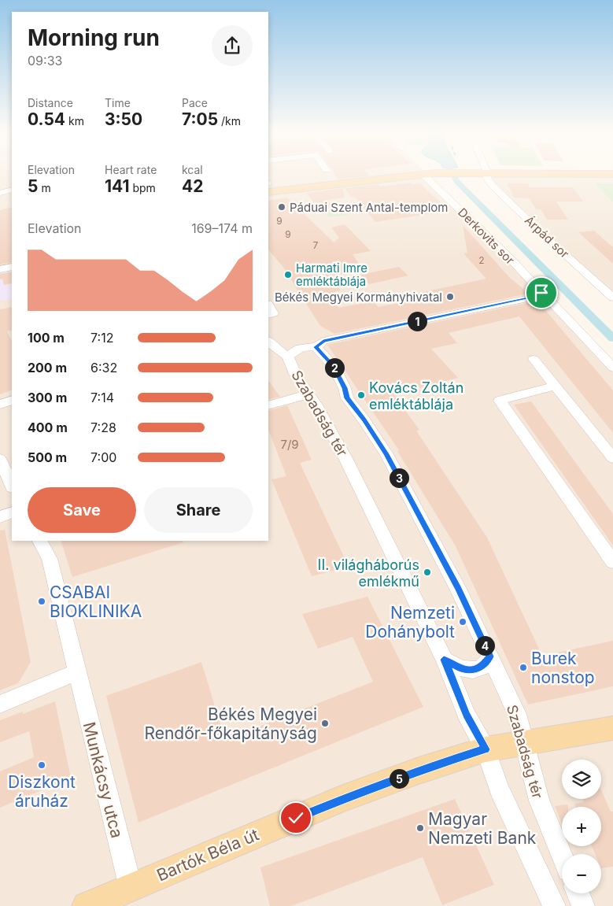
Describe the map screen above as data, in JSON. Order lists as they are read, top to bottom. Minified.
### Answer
{"streets":{"main road":["Bartók Béla út"],"street":["Derkovits sor","Árpád sor","Szabadság tér","Munkácsy utca"]},"crossings":[["Szabadság tér","Bartók Béla út"],["Munkácsy utca","Bartók Béla út"]],"places":["Páduai Szent Antal-templom","Harmati Imre emléktáblája","Békés Megyei Kormányhivatal","Kovács Zoltán emléktáblája","II. világháborús emlékmű","CSABAI BIOKLINIKA","Nemzeti Dohánybolt","Burek nonstop","Békés Megyei Rendőr-főkapitányság","Diszkont áruház","Magyar Nemzeti Bank"],"house_numbers":["9","9","7","2","7/9"],"page":{"heading":["Morning run","09:33"],"stats":[["Distance","0.54 km"],["Time","3:50"],["Pace","7:05 /km"],["Elevation","5 m"],["Heart rate","141 bpm"],["kcal","42"]],"chart":["Elevation","169–174 m"],"pins":["1","2","3","4","5"],"list":[{"name":"100 m","note":"7:12"},{"name":"200 m","note":"6:32"},{"name":"300 m","note":"7:14"},{"name":"400 m","note":"7:28"},{"name":"500 m","note":"7:00"}],"buttons":["Save","Share"],"map_buttons":["+","−"]}}
